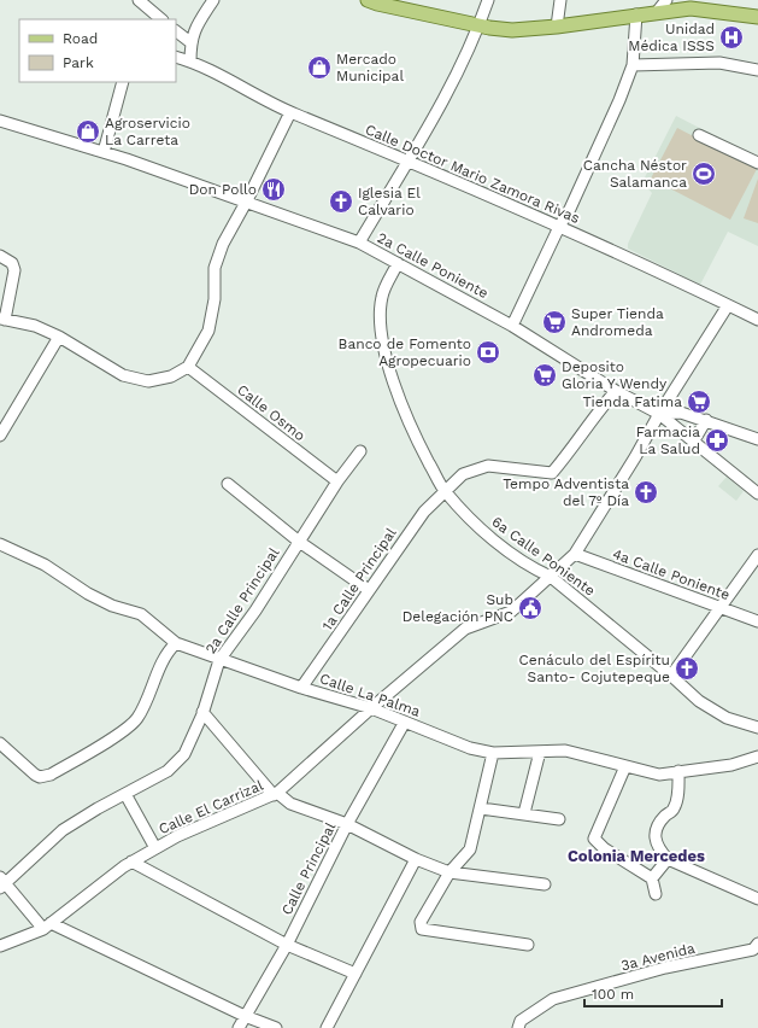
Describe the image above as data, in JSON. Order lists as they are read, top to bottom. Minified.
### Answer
{"streets":{"street":["Calle Doctor Mario Zamora Rivas","2a Calle Poniente","Calle Osmo","6a Calle Poniente","4a Calle Poniente","1a Calle Principal","2a Calle Principal","Calle La Palma","Calle El Carrizal","Calle Principal","3a Avenida"]},"crossings":[["Calle Doctor Mario Zamora Rivas","Calle El Carrizal"],["2a Calle Poniente","6a Calle Poniente"],["2a Calle Poniente","1a Calle Principal"],["2a Calle Poniente","Calle El Carrizal"],["Calle Osmo","2a Calle Principal"],["6a Calle Poniente","1a Calle Principal"],["6a Calle Poniente","Calle El Carrizal"],["4a Calle Poniente","Calle El Carrizal"],["1a Calle Principal","Calle La Palma"],["2a Calle Principal","Calle La Palma"],["Calle La Palma","Calle El Carrizal"],["Calle La Palma","Calle Principal"]],"districts":["Colonia Mercedes"],"places":{"hospital":["Unidad Médica ISSS"],"shop":["Mercado Municipal","Agroservicio La Carreta"],"sports":["Cancha Néstor Salamanca"],"restaurant":["Don Pollo"],"church":["Iglesia El Calvario","Tempo Adventista del 7º Día","Cenáculo del Espíritu Santo- Cojutepeque"],"supermarket":["Super Tienda Andromeda","Deposito Gloria Y Wendy","Tienda Fatima"],"bank":["Banco de Fomento Agropecuario"],"pharmacy":["Farmacia La Salud"],"public building":["Sub Delegación PNC"]},"legend":["Road","Park"],"scale_bar":"100 m"}
